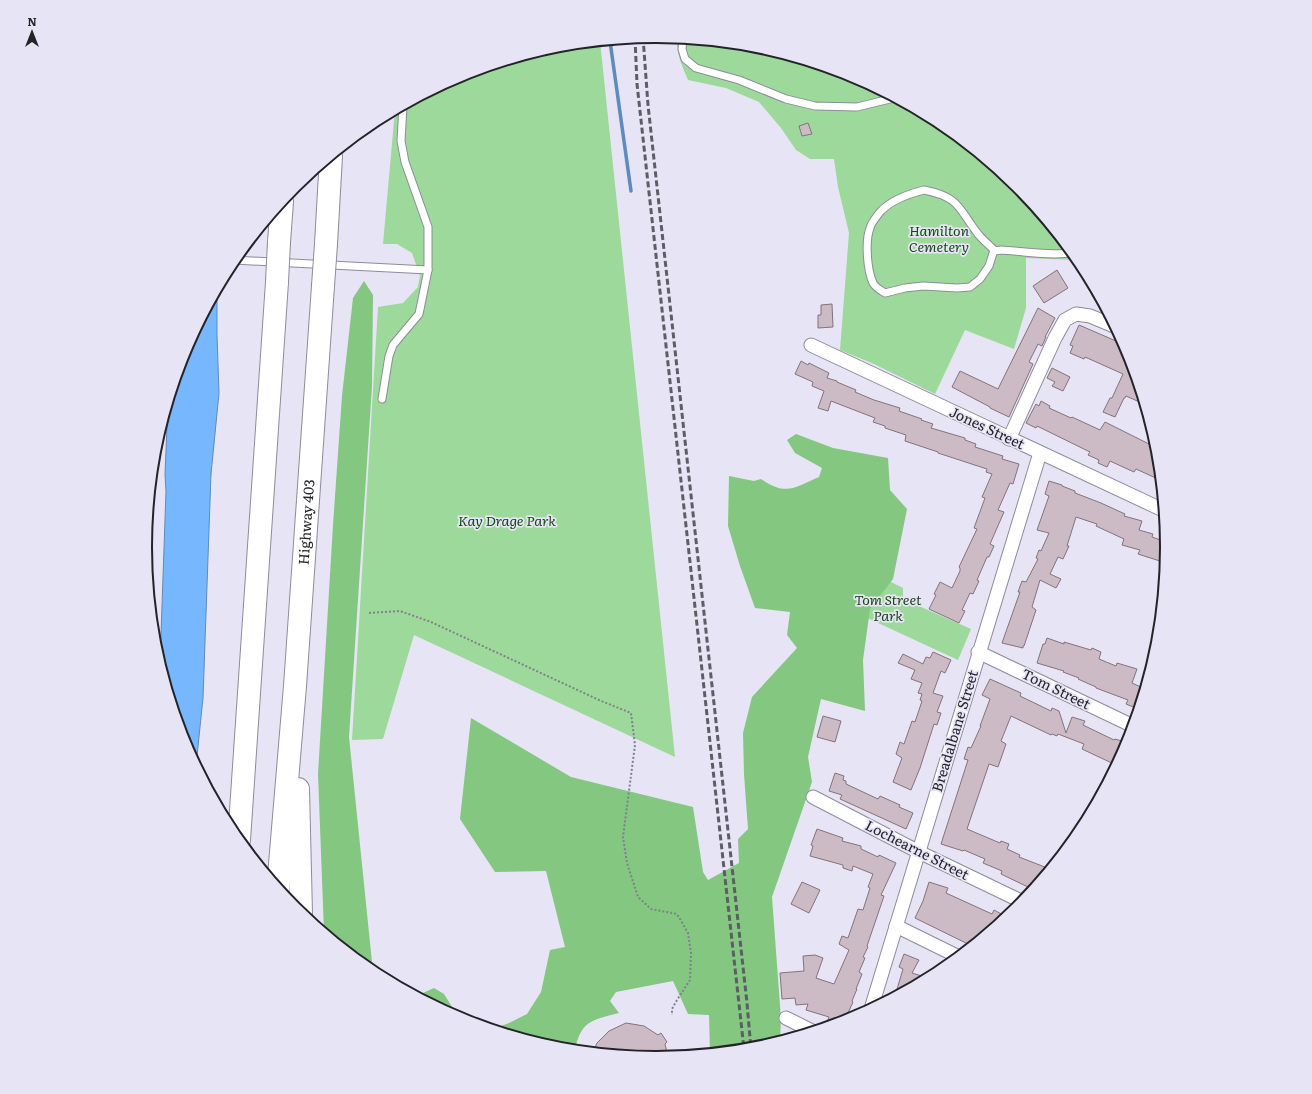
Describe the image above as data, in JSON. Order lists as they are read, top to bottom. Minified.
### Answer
{"streets":{"highway":["Highway 403"],"street":["Jones Street","Tom Street","Breadalbane Street","Lochearne Street"]},"crossings":[["Jones Street","Breadalbane Street"],["Tom Street","Breadalbane Street"],["Breadalbane Street","Lochearne Street"]],"parks":["Hamilton Cemetery","Kay Drage Park","Tom Street Park"],"north":"top"}
